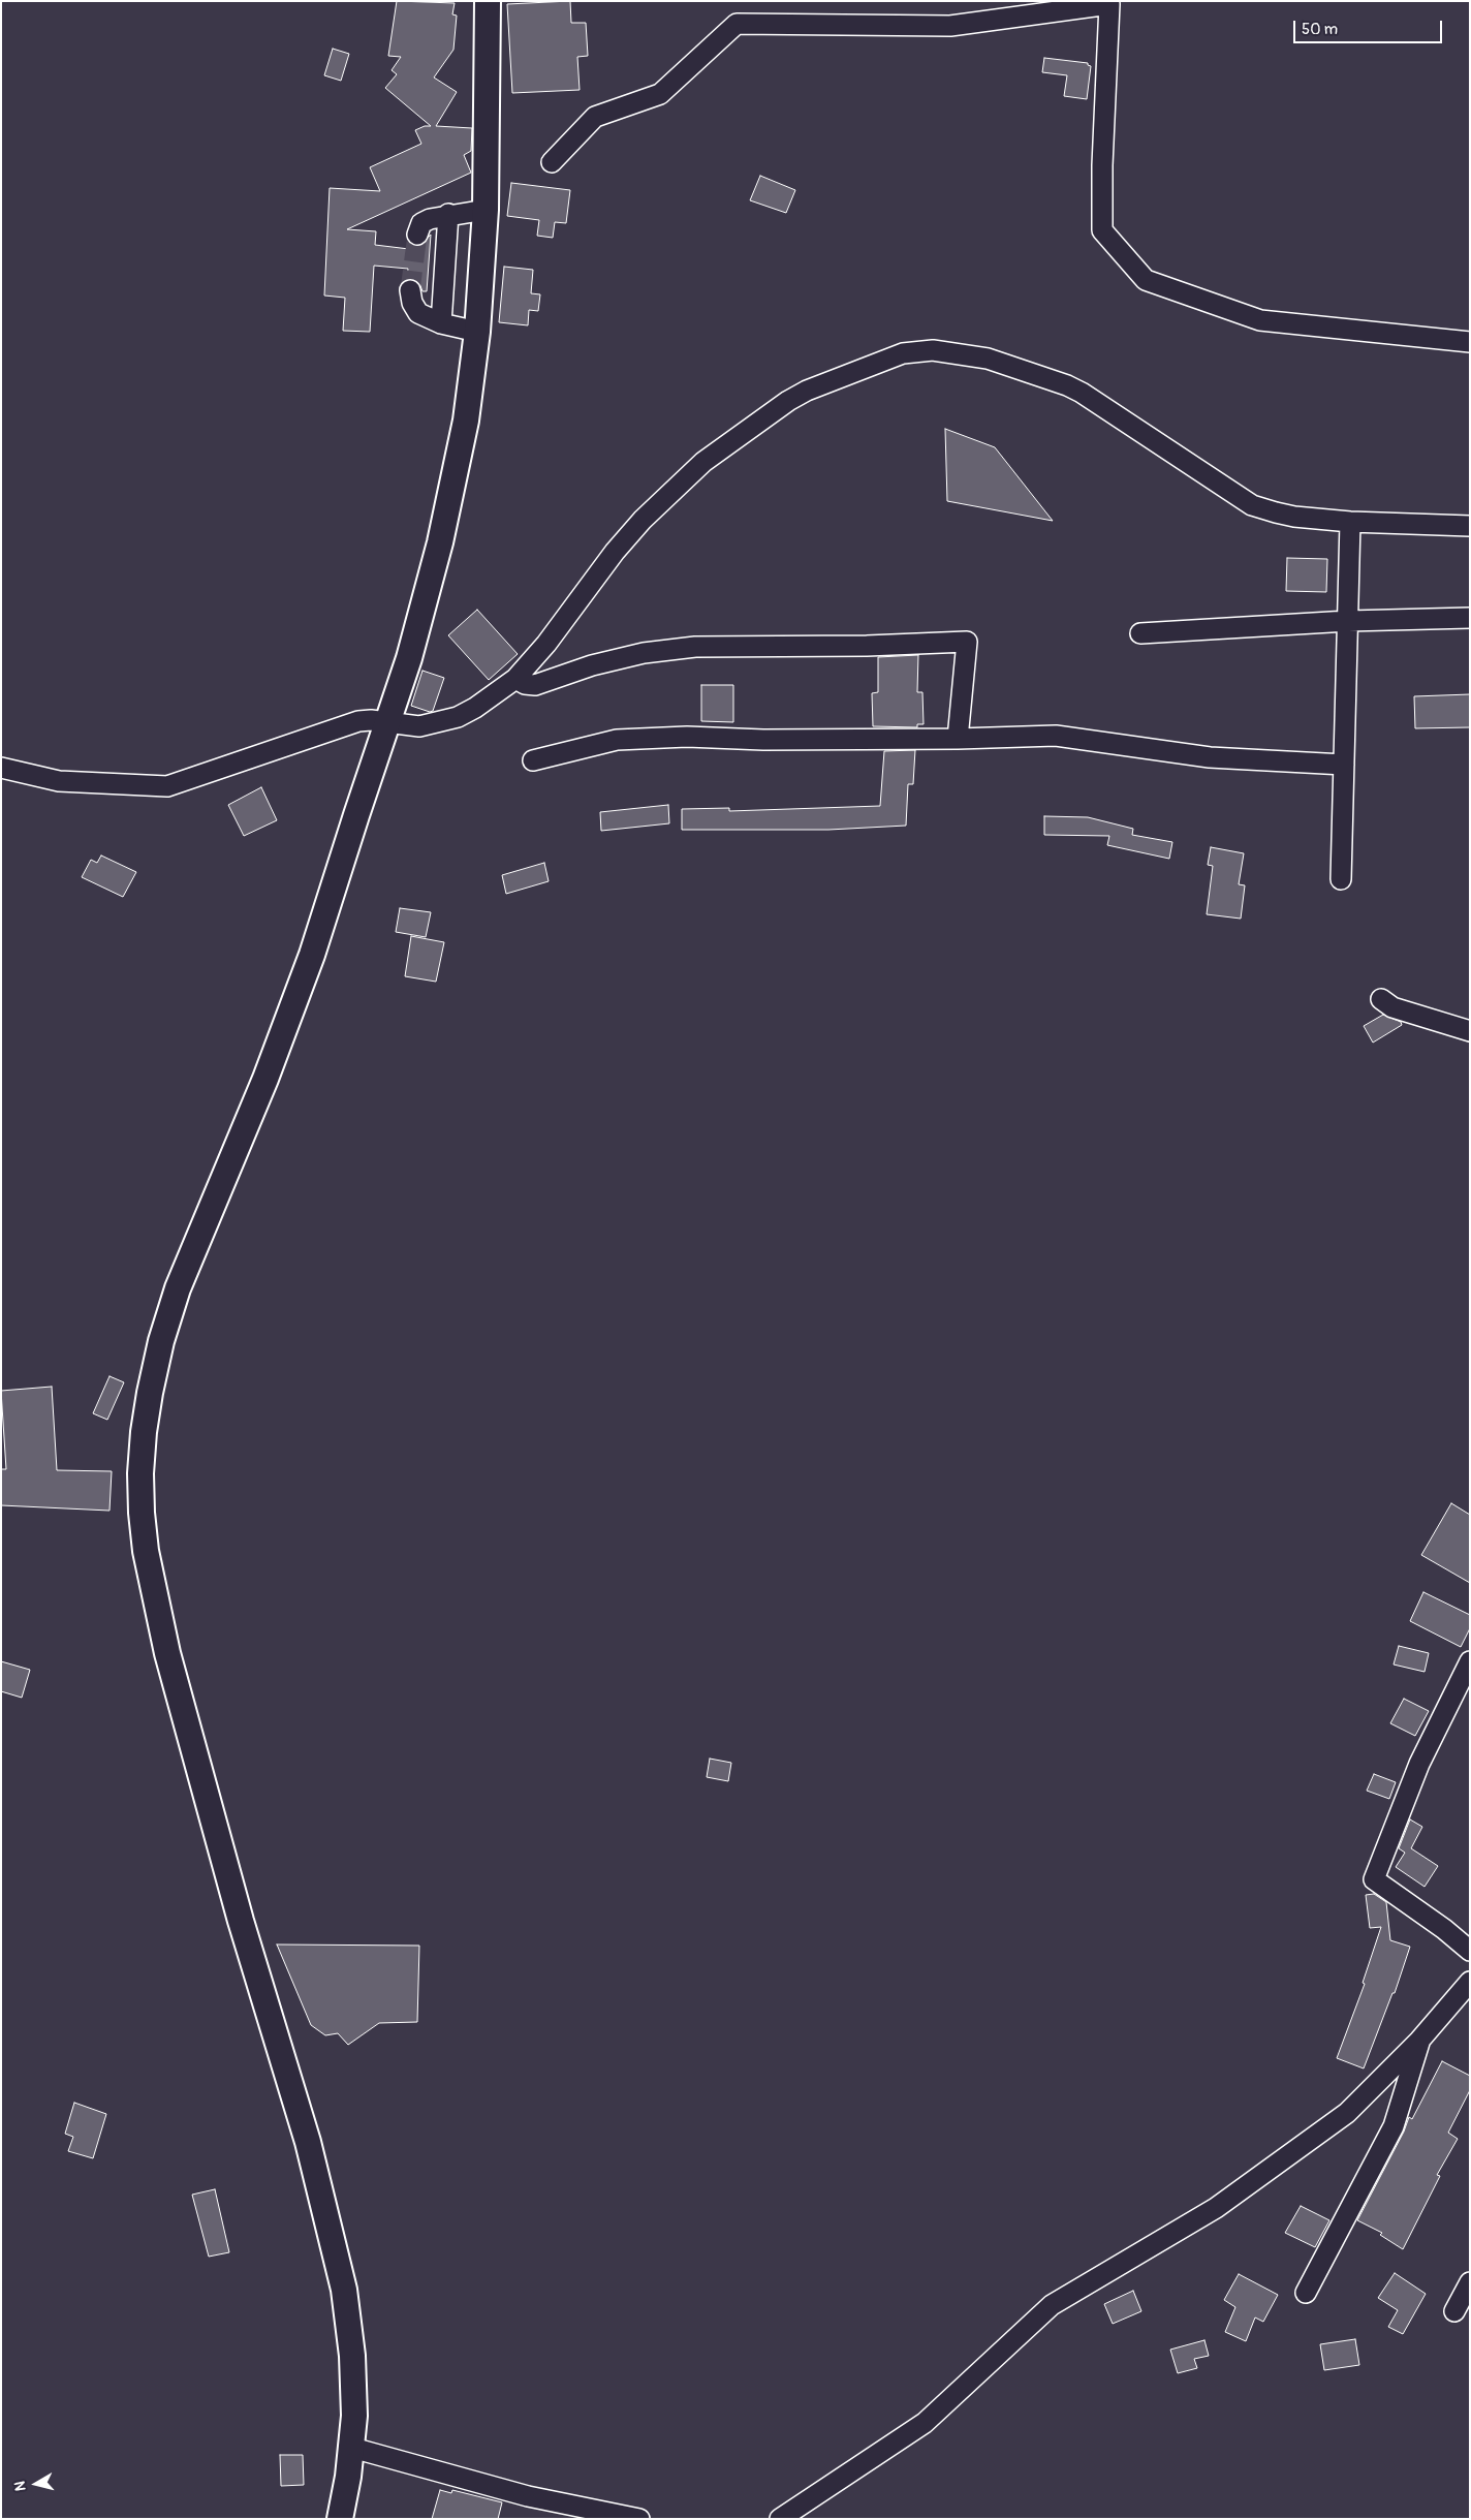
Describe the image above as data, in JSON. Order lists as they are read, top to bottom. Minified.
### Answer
{"scale_bar":"50 m","north":"left"}
